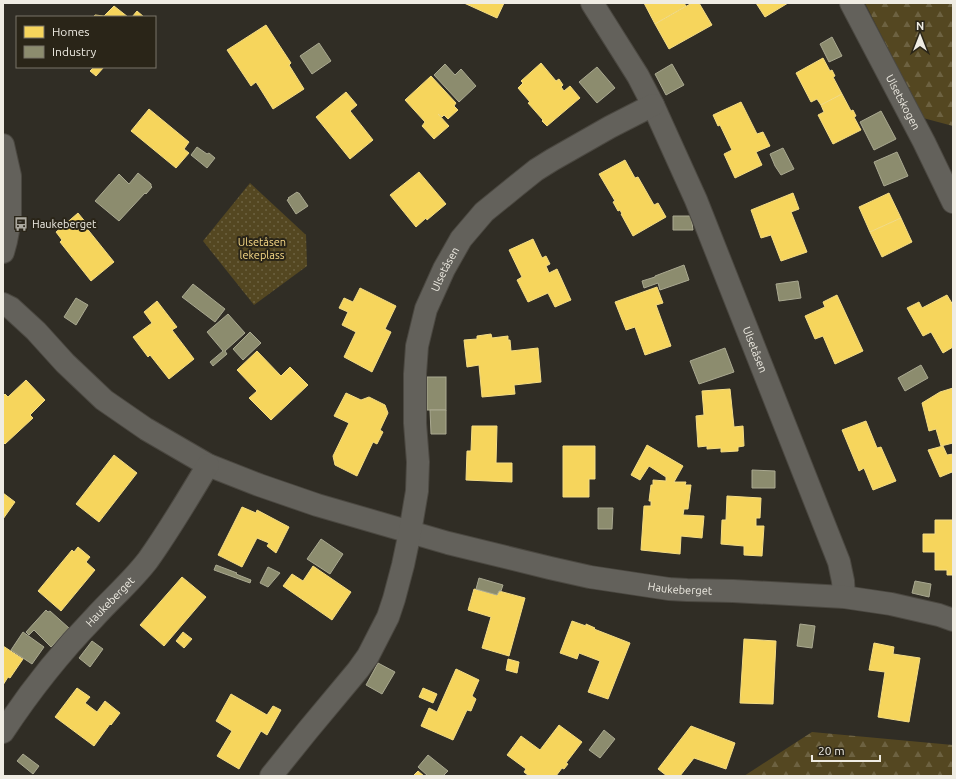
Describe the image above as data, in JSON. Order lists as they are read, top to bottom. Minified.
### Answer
{"streets":{"street":["Ulsetskogen","Ulsetåsen","Haukeberget"]},"crossings":[["Ulsetåsen","Haukeberget"]],"parks":["Ulsetåsen lekeplass"],"places":{"bus stop":["Haukeberget"]},"legend":["Homes","Industry"],"scale_bar":"20 m","north":"top"}
